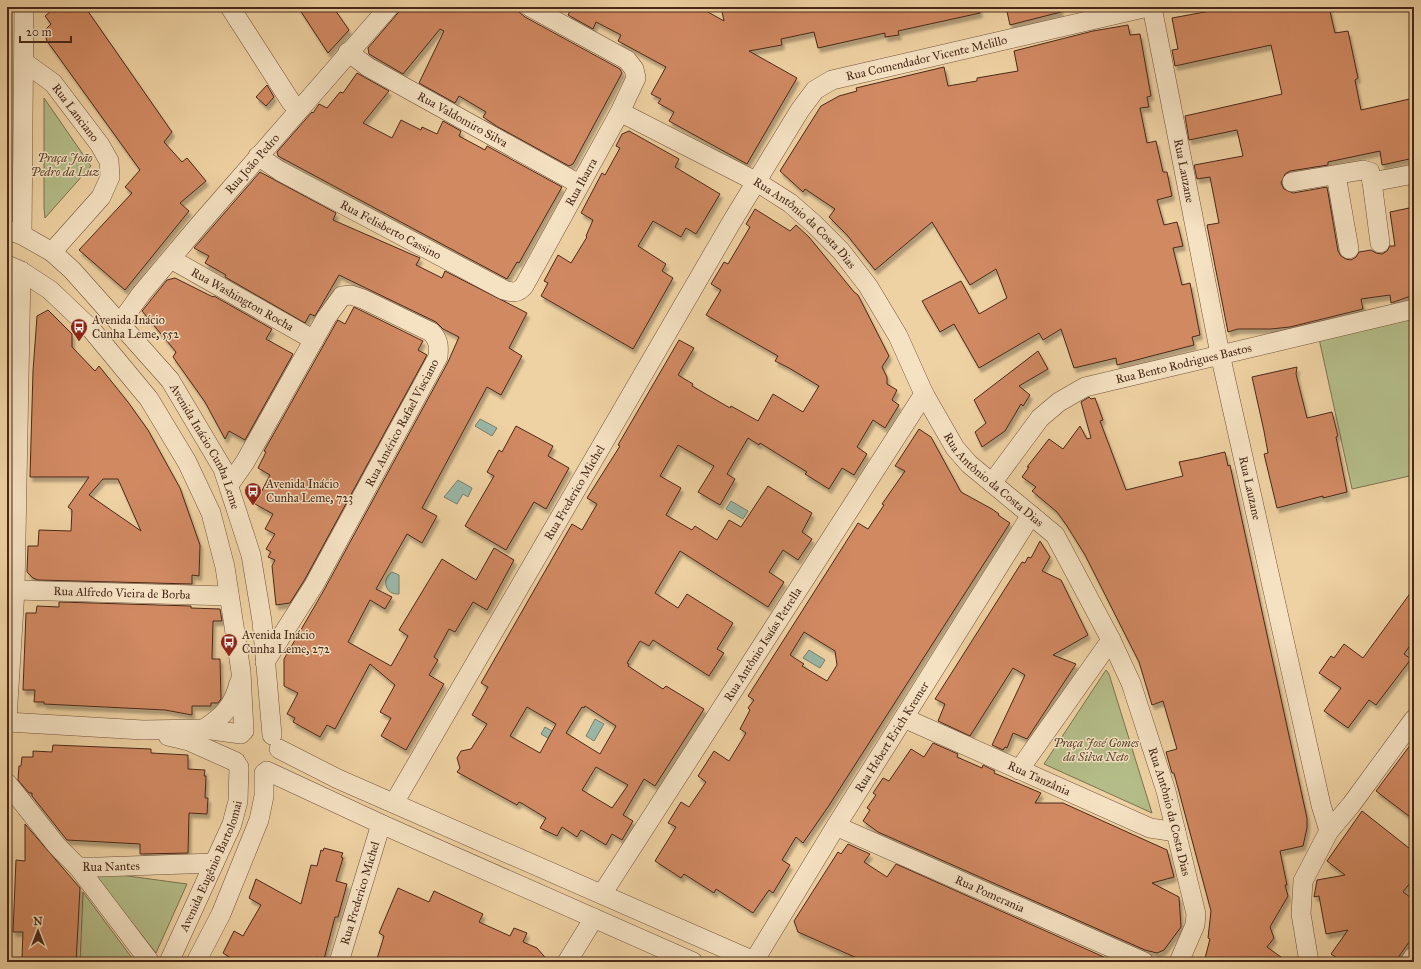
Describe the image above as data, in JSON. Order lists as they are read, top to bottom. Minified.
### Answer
{"streets":{"street":["Rua Comendador Vicente Melillo","Rua Lanciano","Rua Valdomiro Silva","Rua João Pedro","Rua Lauzane","Rua Ibarra","Rua Antônio da Costa Dias","Rua Felisberto Cassino","Rua Washington Rocha","Rua Bento Rodrigues Bastos","Rua Américo Rafael Visciano","Avenida Inácio Cunha Leme","Rua Frederico Michel","Rua Alfredo Vieira de Borba","Rua Antônio Isaías Petrella","Rua Hebert Erich Kremer","Rua Tanzânia","Avenida Eugênio Bartolomai","Rua Nantes","Rua Pomerania"]},"crossings":[["Rua Comendador Vicente Melillo","Rua Antônio da Costa Dias"],["Rua Comendador Vicente Melillo","Rua Frederico Michel"],["Rua Lanciano","Avenida Inácio Cunha Leme"],["Rua Valdomiro Silva","Rua João Pedro"],["Rua Valdomiro Silva","Rua Ibarra"],["Rua João Pedro","Rua Felisberto Cassino"],["Rua João Pedro","Rua Washington Rocha"],["Rua João Pedro","Avenida Inácio Cunha Leme"],["Rua Lauzane","Rua Bento Rodrigues Bastos"],["Rua Ibarra","Rua Antônio da Costa Dias"],["Rua Ibarra","Rua Felisberto Cassino"],["Rua Antônio da Costa Dias","Rua Bento Rodrigues Bastos"],["Rua Antônio da Costa Dias","Rua Frederico Michel"],["Rua Antônio da Costa Dias","Rua Antônio Isaías Petrella"],["Rua Antônio da Costa Dias","Rua Hebert Erich Kremer"],["Rua Antônio da Costa Dias","Rua Tanzânia"],["Rua Washington Rocha","Rua Américo Rafael Visciano"],["Rua Américo Rafael Visciano","Avenida Inácio Cunha Leme"],["Avenida Inácio Cunha Leme","Rua Alfredo Vieira de Borba"],["Avenida Inácio Cunha Leme","Avenida Eugênio Bartolomai"],["Rua Hebert Erich Kremer","Rua Tanzânia"],["Rua Hebert Erich Kremer","Rua Pomerania"],["Avenida Eugênio Bartolomai","Rua Nantes"]],"parks":["Praça João Pedro da Luz","Praça José Gomes da Silva Neto"],"places":{"bus stop":["Avenida Inácio Cunha Leme, 552","Avenida Inácio Cunha Leme, 723","Avenida Inácio Cunha Leme, 272"]},"scale_bar":"20 m","north":"top"}
